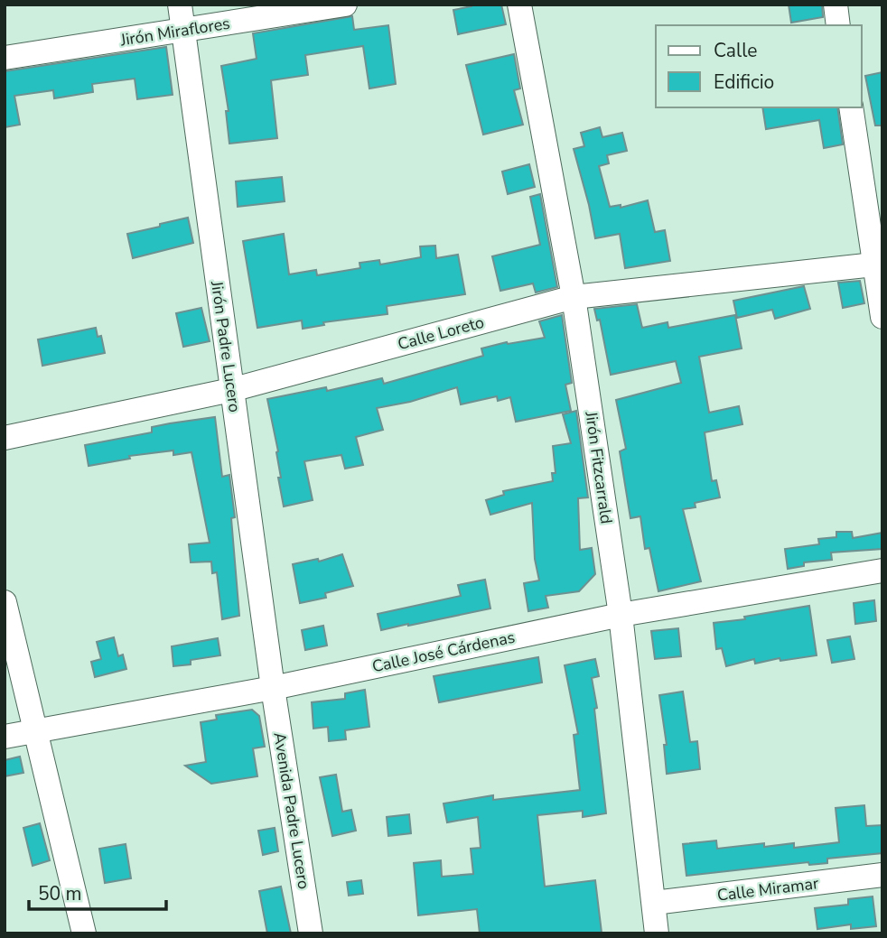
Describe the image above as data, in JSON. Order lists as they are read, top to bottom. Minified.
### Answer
{"streets":{"street":["Jirón Miraflores","Calle Loreto","Jirón Padre Lucero","Jirón Fitzcarrald","Calle José Cárdenas","Avenida Padre Lucero","Calle Miramar"]},"crossings":[["Jirón Miraflores","Jirón Padre Lucero"],["Calle Loreto","Jirón Padre Lucero"],["Calle Loreto","Jirón Fitzcarrald"],["Jirón Padre Lucero","Calle José Cárdenas"],["Jirón Padre Lucero","Avenida Padre Lucero"],["Jirón Fitzcarrald","Calle José Cárdenas"],["Jirón Fitzcarrald","Calle Miramar"],["Calle José Cárdenas","Avenida Padre Lucero"]],"legend":["Calle","Edificio"],"scale_bar":"50 m"}
